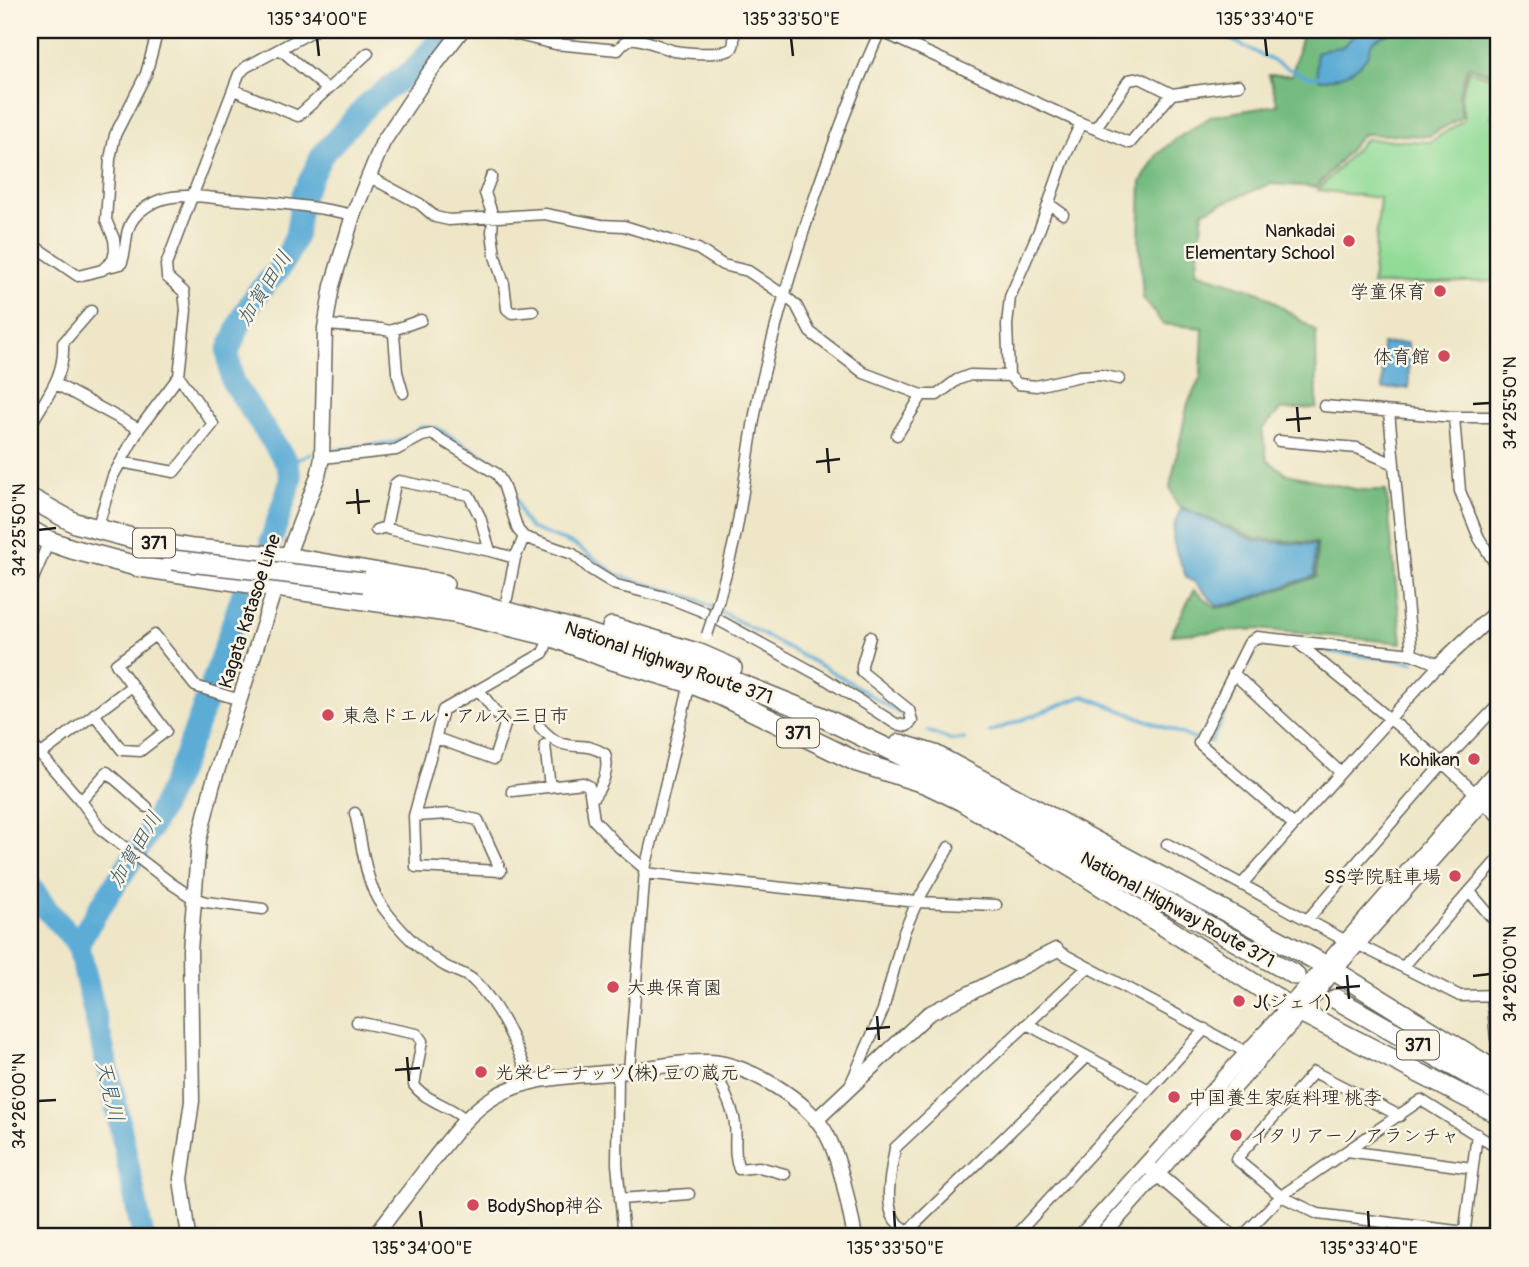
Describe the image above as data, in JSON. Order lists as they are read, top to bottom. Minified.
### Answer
{"streets":{"highway":["371","National Highway Route 371"],"street":["Kagata Katasoe Line"]},"crossings":[["371","Kagata Katasoe Line"],["371","National Highway Route 371"]],"water":["加賀田川","天見川"],"places":["Nankadai Elementary School","学童保育","体育館","東急ドエル・アルス三日市","Kohikan","SS学院駐車場","大典保育園","J(ジェイ)","光栄ピーナッツ(株) 豆の蔵元","中国養生家庭料理 桃李","イタリアーノ アランチャ","BodyShop神谷"],"coordinates":["135°34'00\"E","135°33'50\"E","135°33'40\"E","34°25'50\"N","34°26'00\"N"]}
